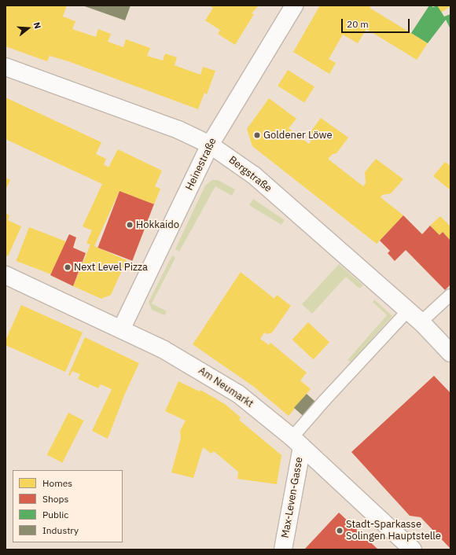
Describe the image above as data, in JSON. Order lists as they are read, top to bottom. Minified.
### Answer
{"streets":{"street":["Heinestraße","Bergstraße","Am Neumarkt","Max-Leven-Gasse"]},"crossings":[["Heinestraße","Bergstraße"],["Heinestraße","Am Neumarkt"],["Am Neumarkt","Max-Leven-Gasse"]],"places":["Goldener Löwe","Hokkaido","Next Level Pizza","Stadt-Sparkasse Solingen Hauptstelle"],"legend":["Homes","Shops","Public","Industry"],"scale_bar":"20 m","north":"right"}
